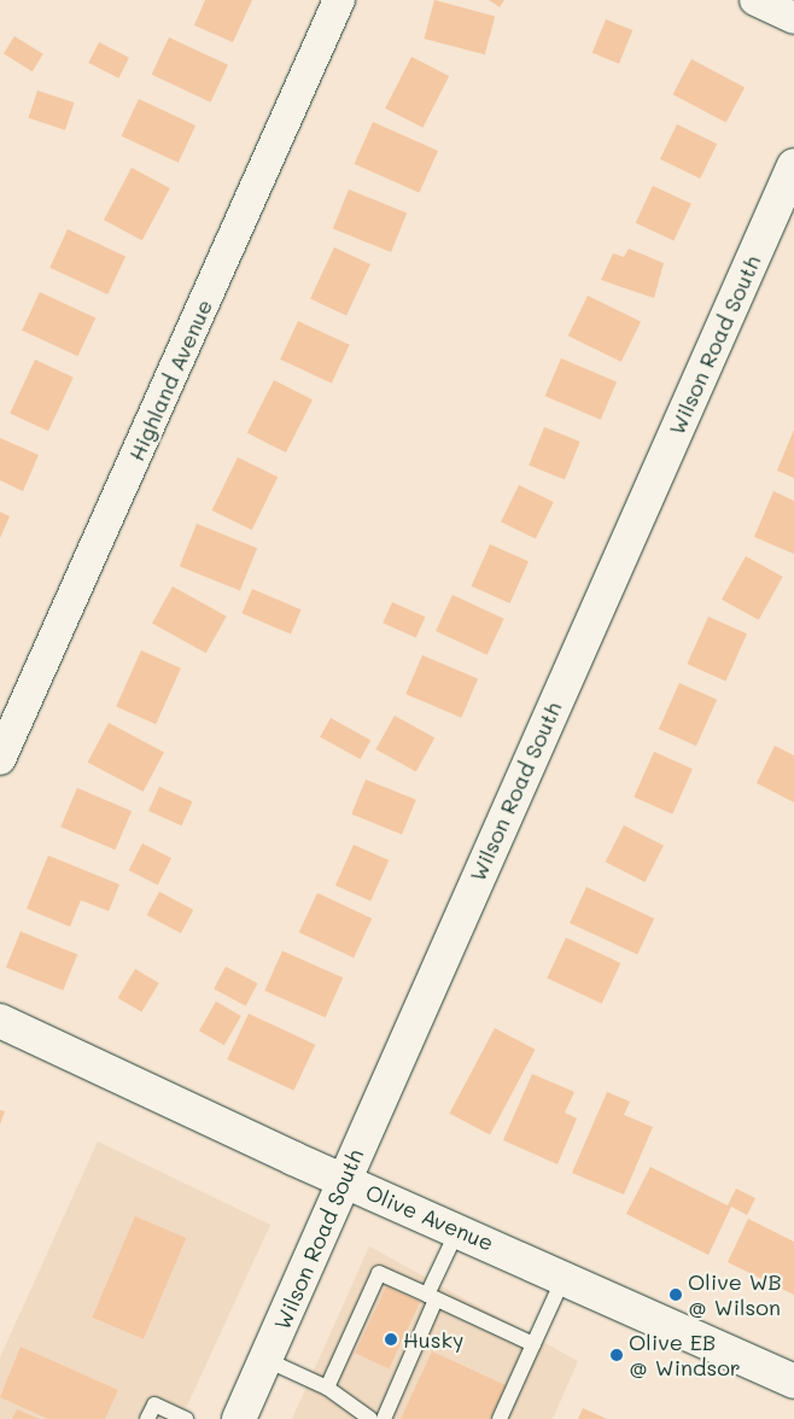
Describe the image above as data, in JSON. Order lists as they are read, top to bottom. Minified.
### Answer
{"streets":{"main road":["Wilson Road South","Olive Avenue"],"street":["Highland Avenue"]},"crossings":[["Wilson Road South","Olive Avenue"]],"places":["Olive WB @ Wilson","Husky","Olive EB @ Windsor"]}
